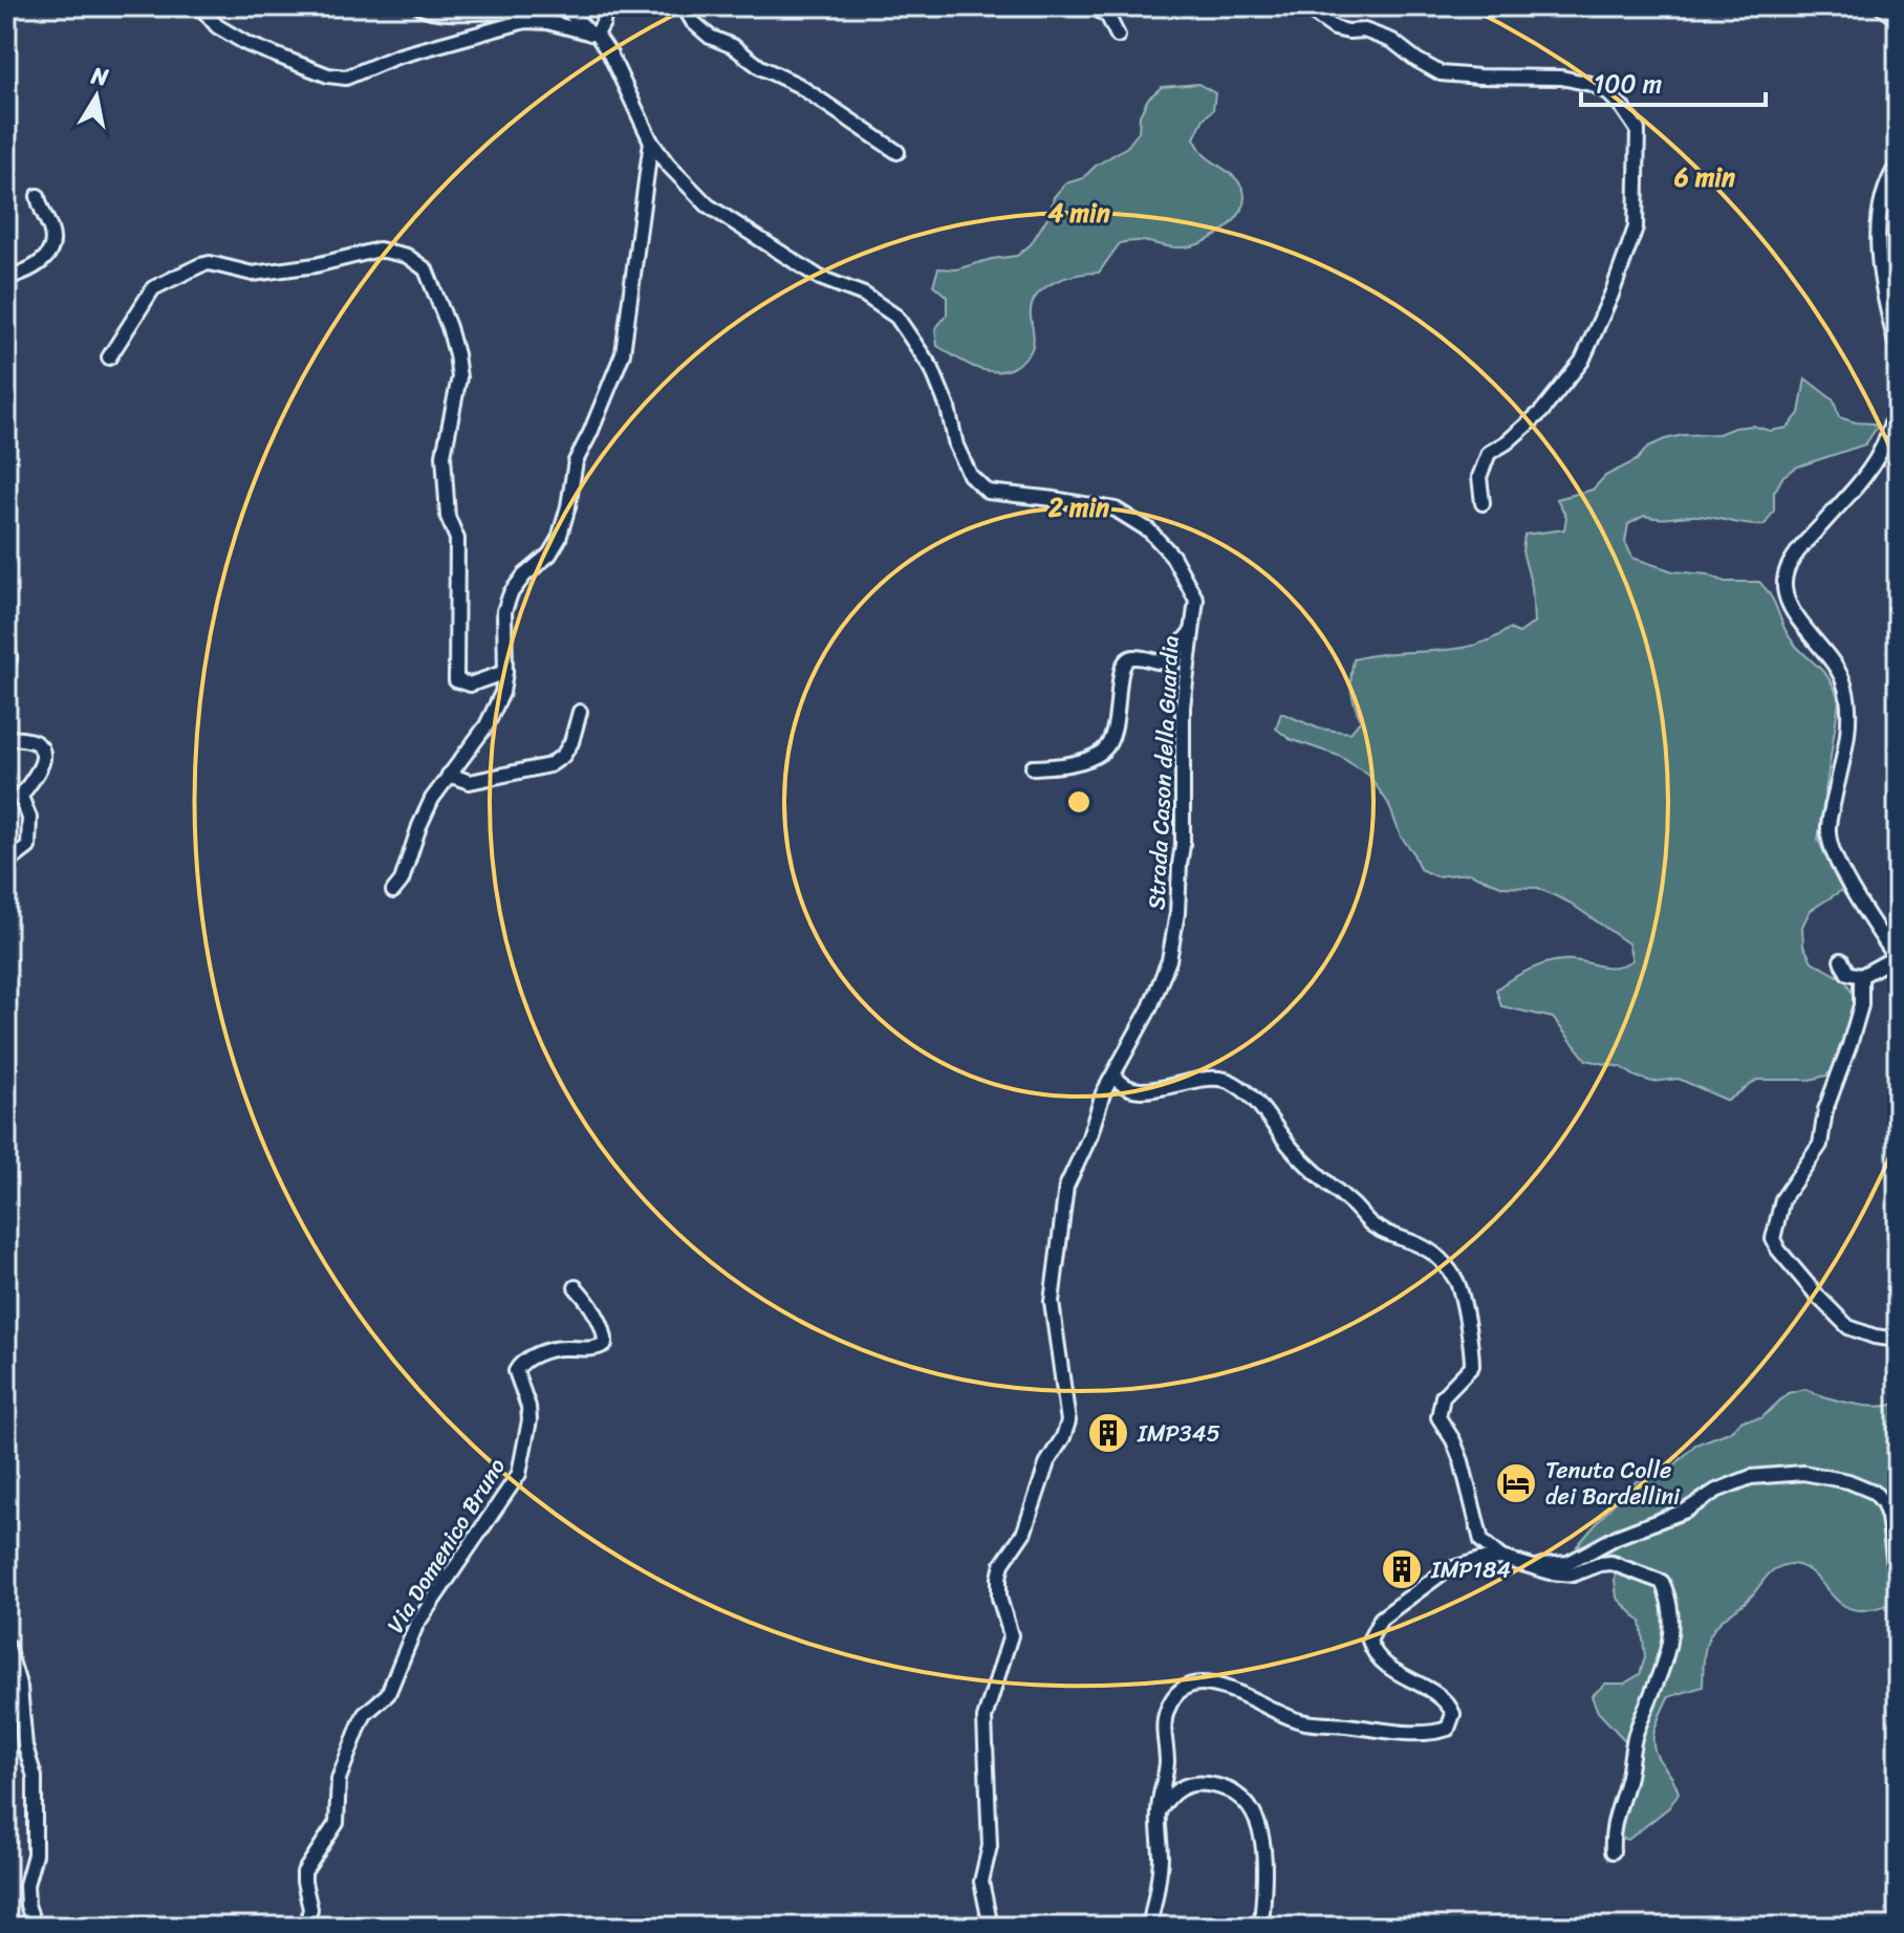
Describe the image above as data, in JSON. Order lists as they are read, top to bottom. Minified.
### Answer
{"streets":{"street":["Strada Cason della Guardia","Via Domenico Bruno"]},"places":{"building":["IMP345","IMP184"],"hotel":["Tenuta Colle dei Bardellini"]},"scale_bar":"100 m","north":"top","rings":["6 min","4 min","2 min"]}
